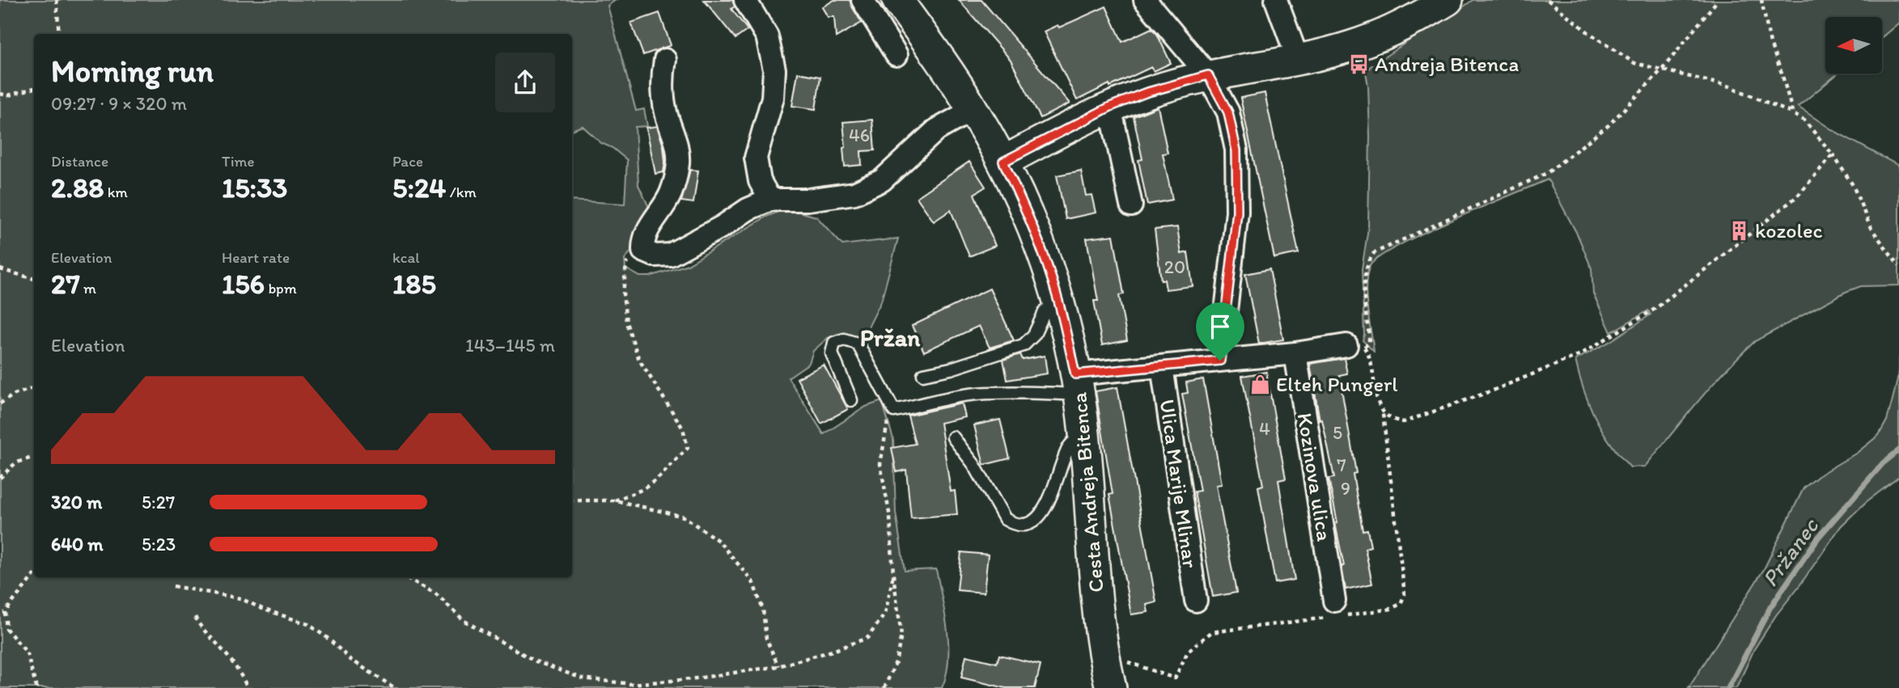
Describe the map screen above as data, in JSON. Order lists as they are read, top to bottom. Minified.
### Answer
{"streets":{"street":["Kozinova ulica","Ulica Marije Mlinar","Cesta Andreja Bitenca"]},"districts":["Pržan"],"water":["Pržanec"],"places":{"bus stop":["Andreja Bitenca"],"building":["kozolec"],"shop":["Elteh Pungerl"]},"house_numbers":["46","20","4","5","7","9"],"north":"left","page":{"heading":["Morning run","09:27 · 9 × 320 m"],"stats":[["Distance","2.88 km"],["Time","15:33"],["Pace","5:24 /km"],["Elevation","27 m"],["Heart rate","156 bpm"],["kcal","185"]],"chart":["Elevation","143–145 m"],"list":[{"name":"320 m","note":"5:27"},{"name":"640 m","note":"5:23"}]}}
